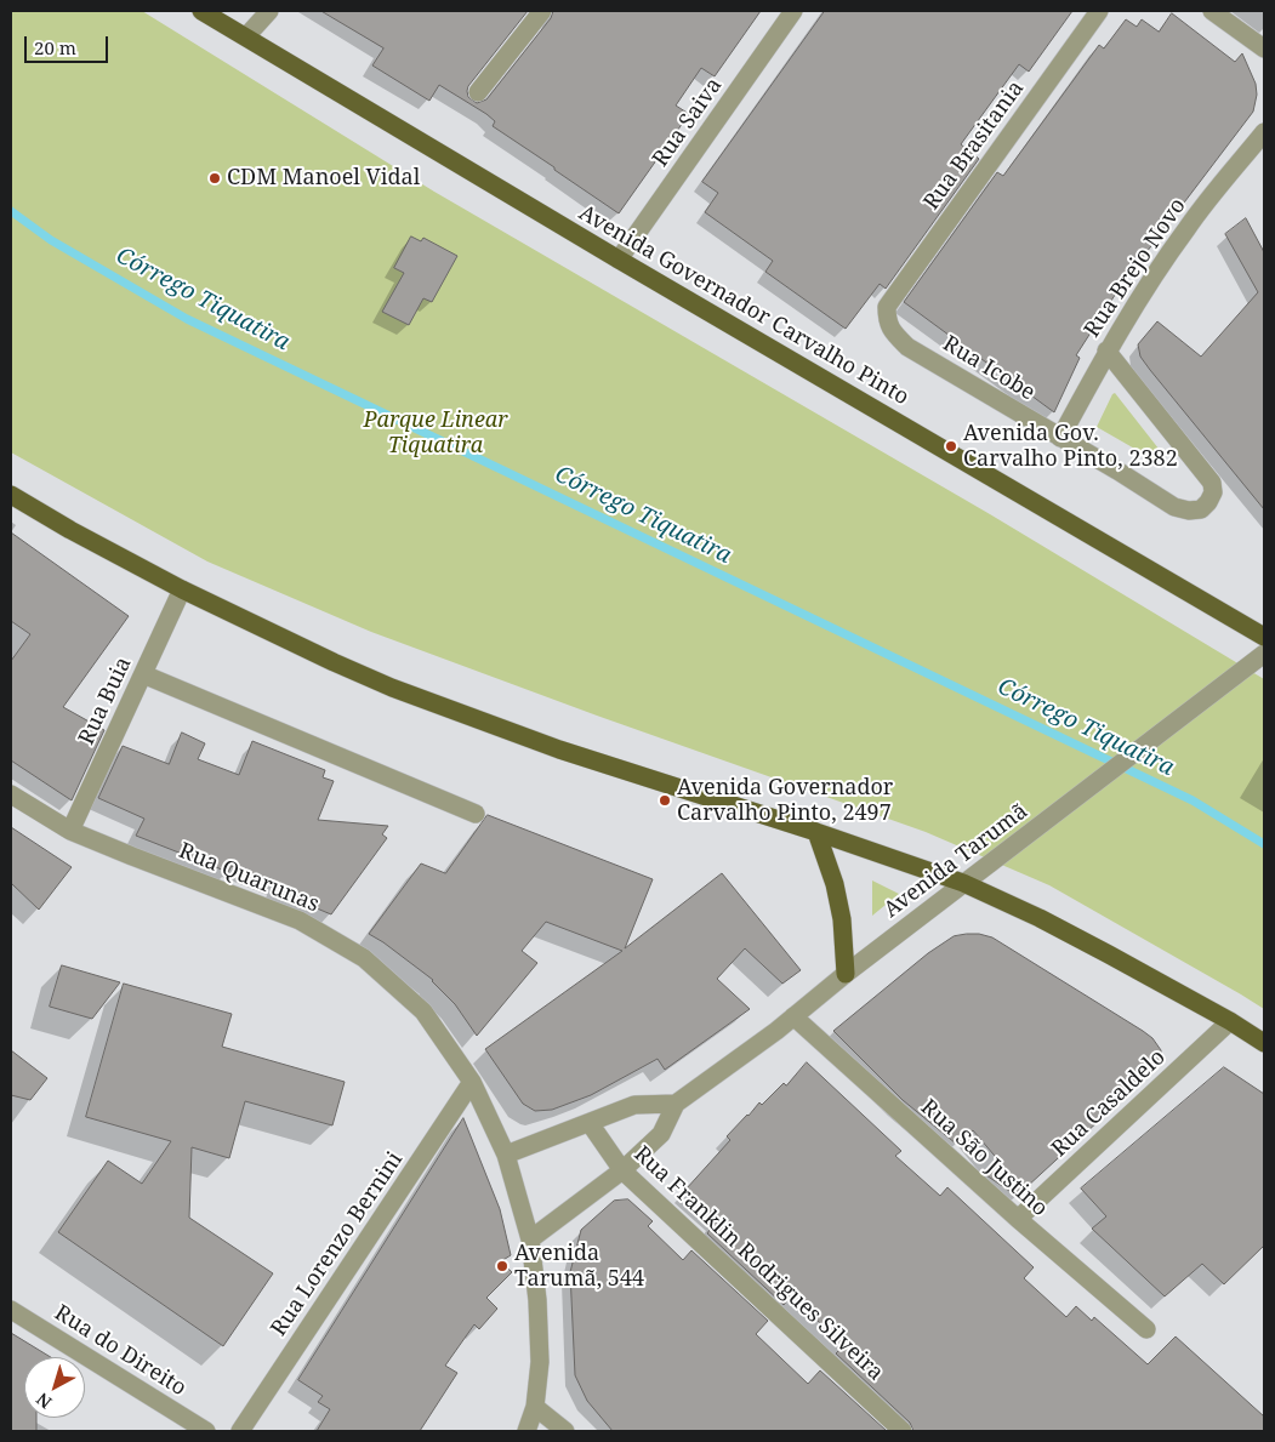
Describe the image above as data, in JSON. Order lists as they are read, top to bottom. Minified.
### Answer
{"streets":{"main road":["Avenida Governador Carvalho Pinto"],"street":["Rua Saiva","Rua Brasitania","Rua Brejo Novo","Rua Icobe","Rua Buia","Avenida Tarumã","Rua Quarunas","Rua Casaldelo","Rua São Justino","Rua Lorenzo Bernini","Rua Franklin Rodrigues Silveira","Rua do Direito"]},"crossings":[["Rua Saiva","Avenida Governador Carvalho Pinto"],["Rua Brasitania","Rua Icobe"],["Rua Brejo Novo","Rua Icobe"],["Rua Buia","Rua Quarunas"],["Avenida Tarumã","Rua Quarunas"],["Avenida Tarumã","Rua São Justino"],["Avenida Tarumã","Rua Franklin Rodrigues Silveira"],["Rua Quarunas","Rua Lorenzo Bernini"],["Rua Casaldelo","Rua São Justino"]],"water":["Córrego Tiquatira"],"parks":["Parque Linear Tiquatira"],"places":["CDM Manoel Vidal","Avenida Gov. Carvalho Pinto, 2382","Avenida Governador Carvalho Pinto, 2497","Avenida Tarumã, 544"],"scale_bar":"20 m","north":"bottom left"}
